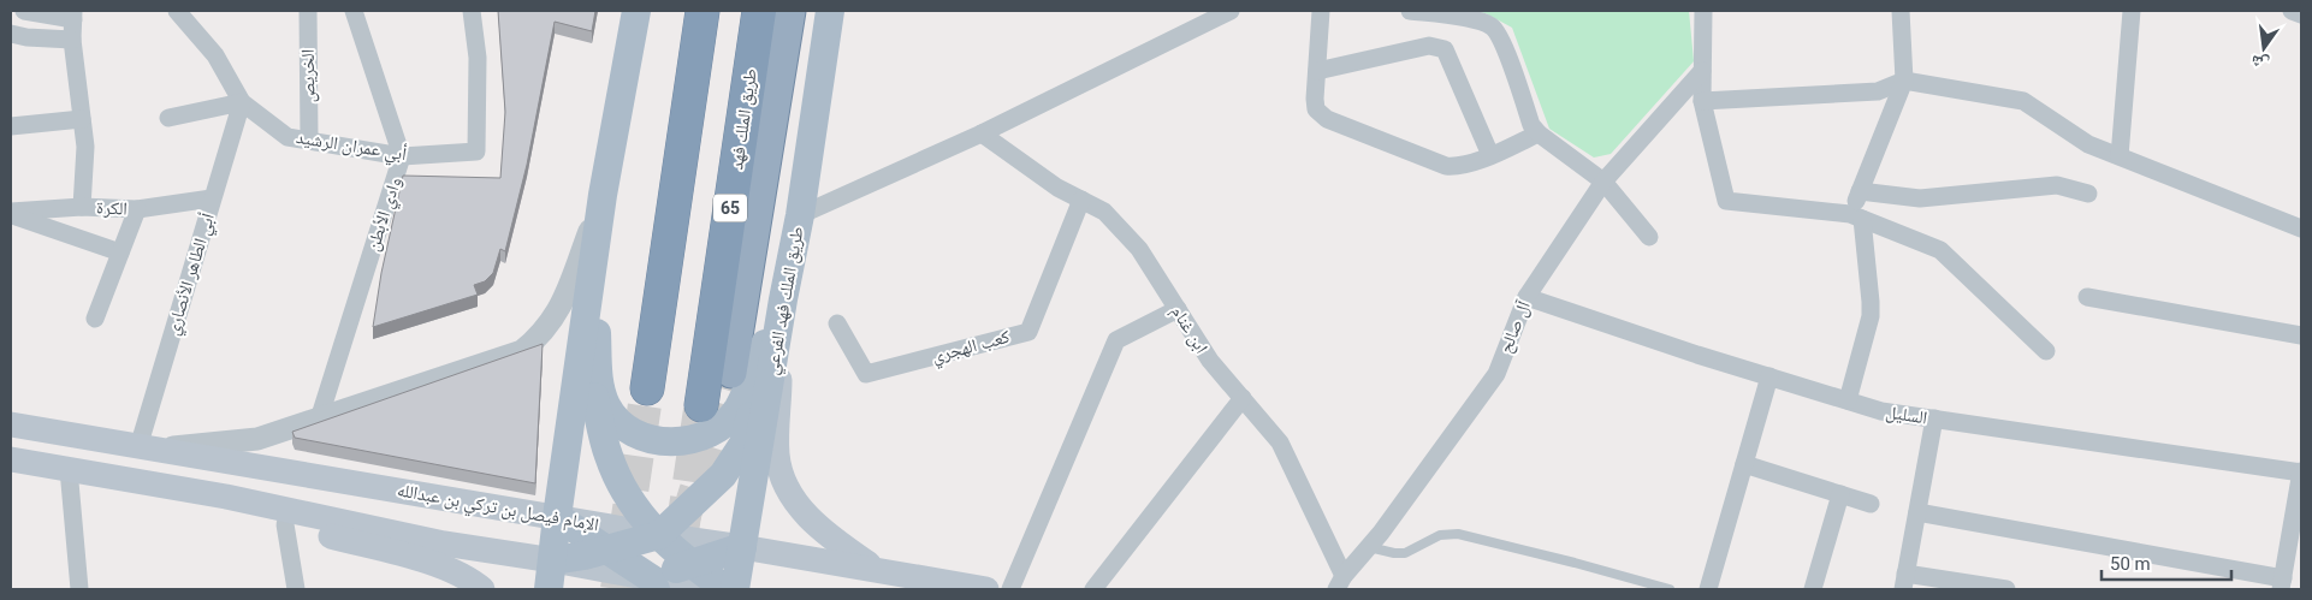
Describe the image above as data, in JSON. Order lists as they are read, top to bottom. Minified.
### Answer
{"streets":{"highway":["طريق الملك فهد","65"],"main road":["طريق الملك فهد الفرعي","الإمام فيصل بن تركي بن عبدالله"],"street":["الخريص","أبي عمران الرشيد","الكرة","وادي الأبطن","أبي الطاهر الأنصاري","آل صالح","ابن غنام","كعب الهجري","السليل"]},"crossings":[["الخريص","أبي عمران الرشيد"],["أبي عمران الرشيد","وادي الأبطن"],["أبي عمران الرشيد","أبي الطاهر الأنصاري"],["الكرة","أبي الطاهر الأنصاري"],["أبي الطاهر الأنصاري","الإمام فيصل بن تركي بن عبدالله"],["طريق الملك فهد الفرعي","الإمام فيصل بن تركي بن عبدالله"],["آل صالح","ابن غنام"],["آل صالح","السليل"],["ابن غنام","كعب الهجري"]],"scale_bar":"50 m","north":"bottom"}
